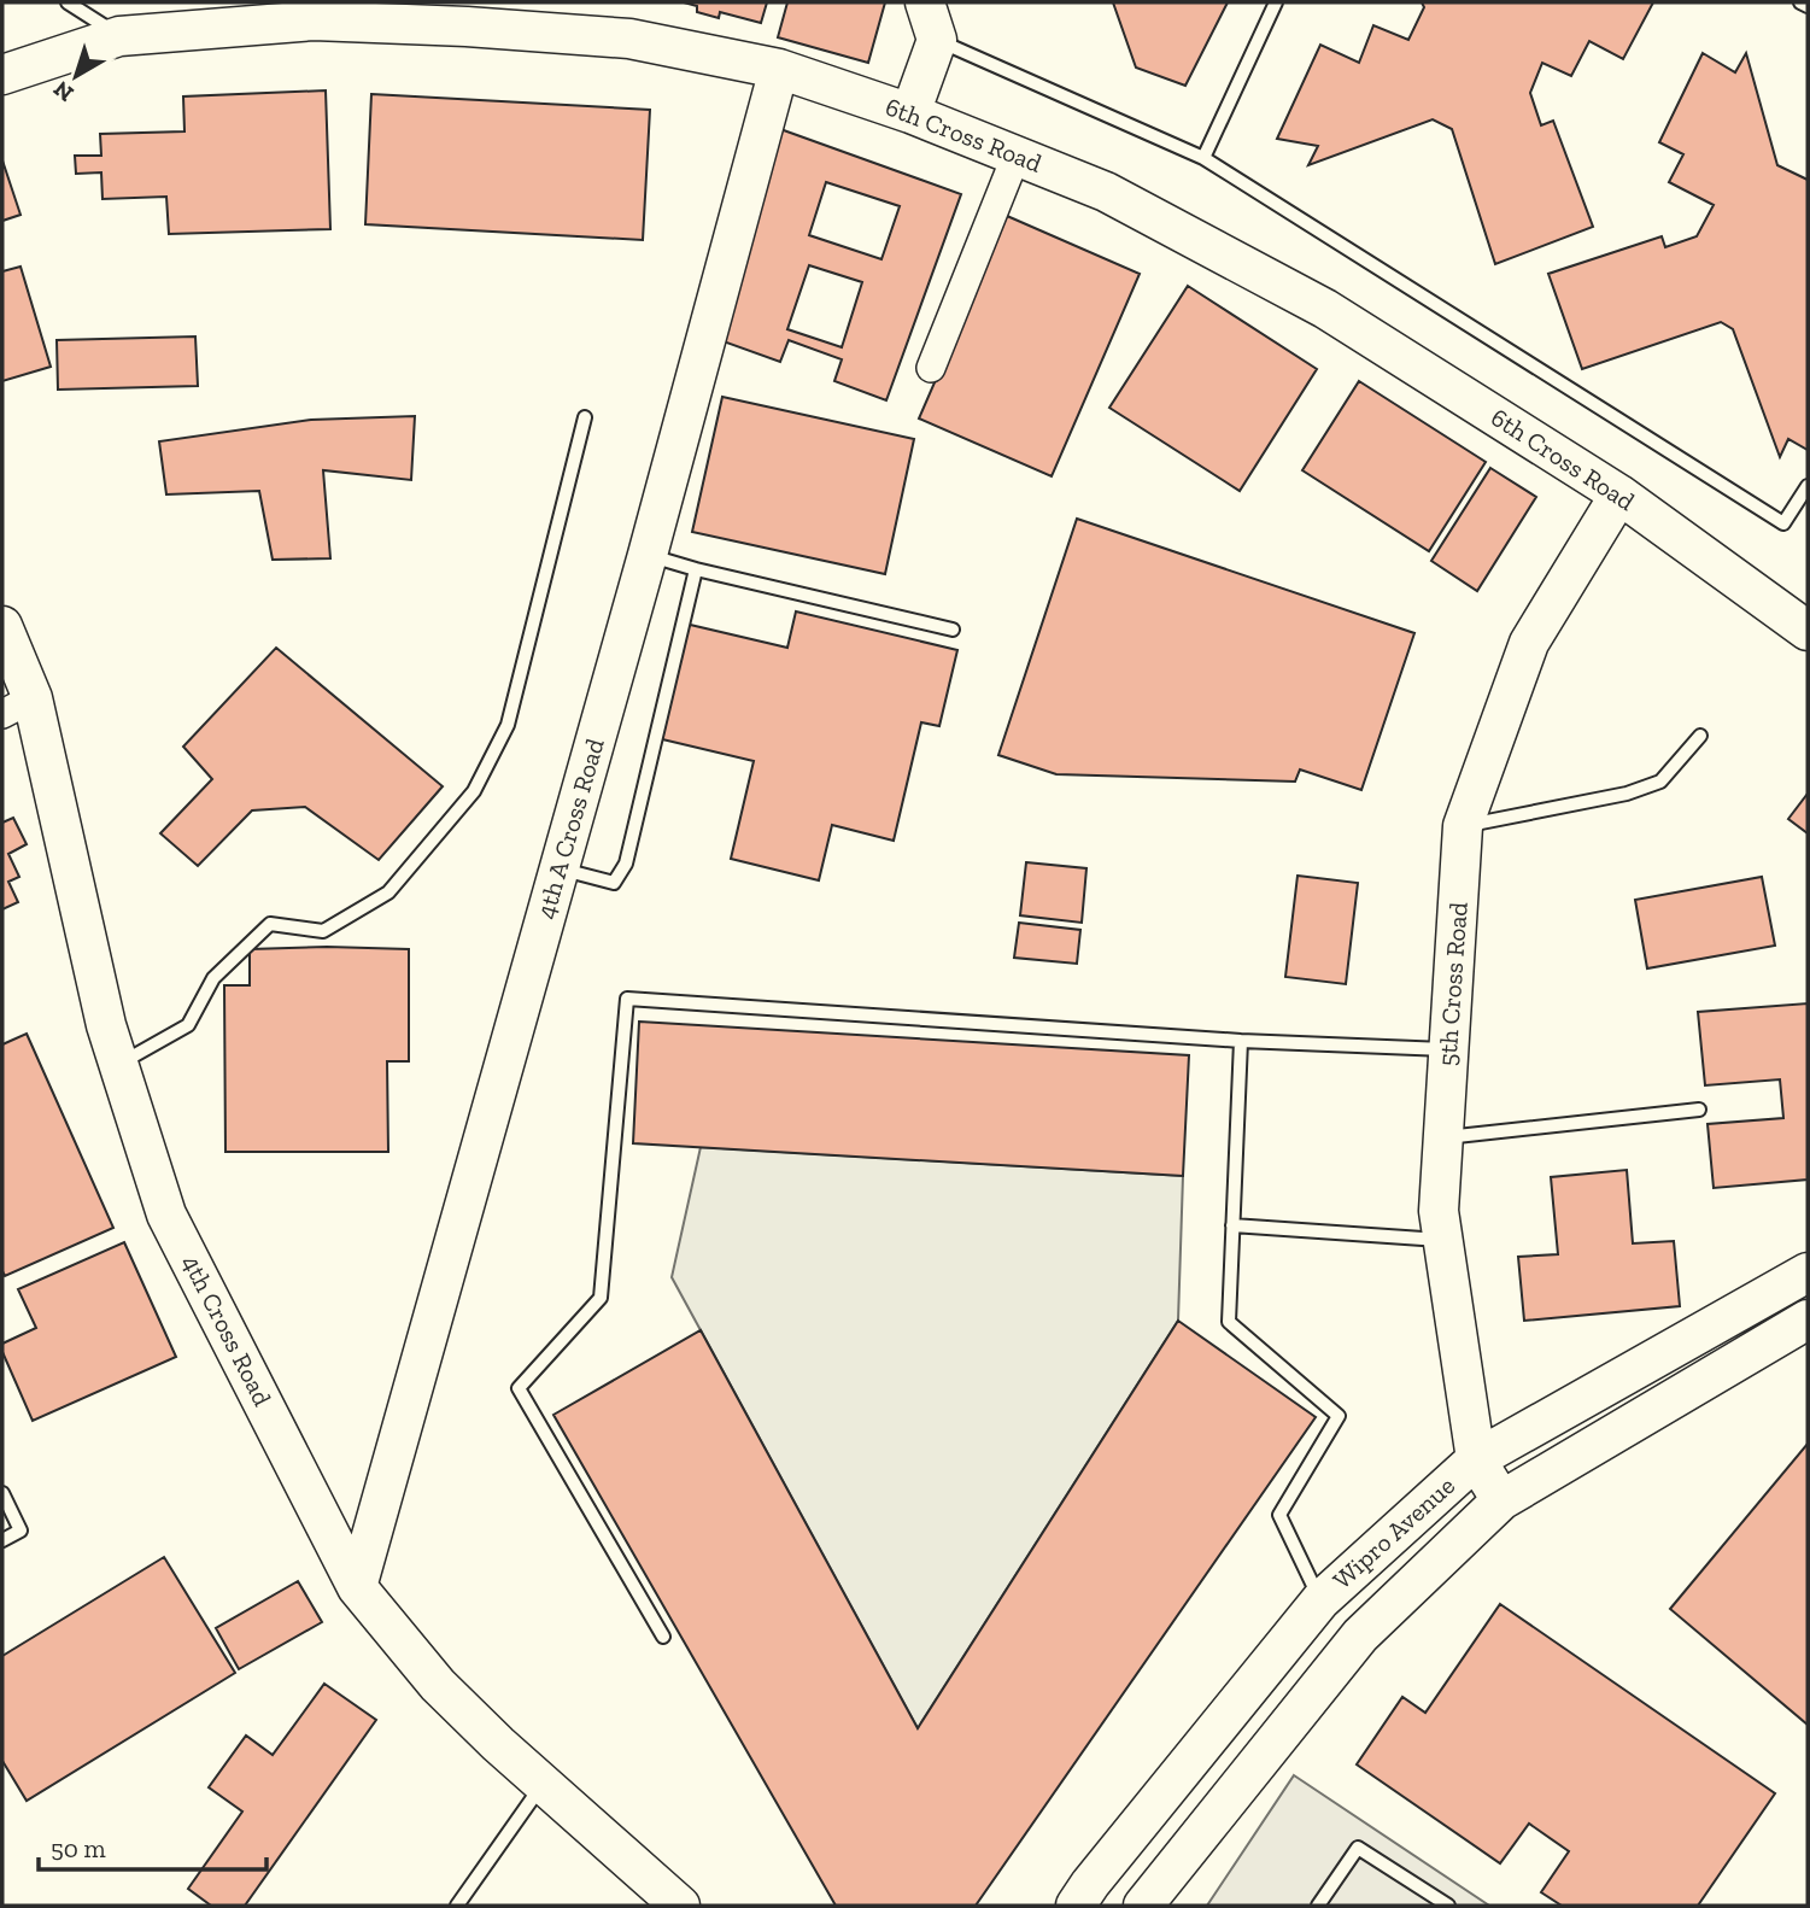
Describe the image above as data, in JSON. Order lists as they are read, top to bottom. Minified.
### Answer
{"streets":{"street":["6th Cross Road","4th A Cross Road","5th Cross Road","4th Cross Road","Wipro Avenue"]},"crossings":[["6th Cross Road","4th A Cross Road"],["6th Cross Road","5th Cross Road"],["4th A Cross Road","4th Cross Road"],["5th Cross Road","Wipro Avenue"]],"scale_bar":"50 m","north":"bottom left"}
